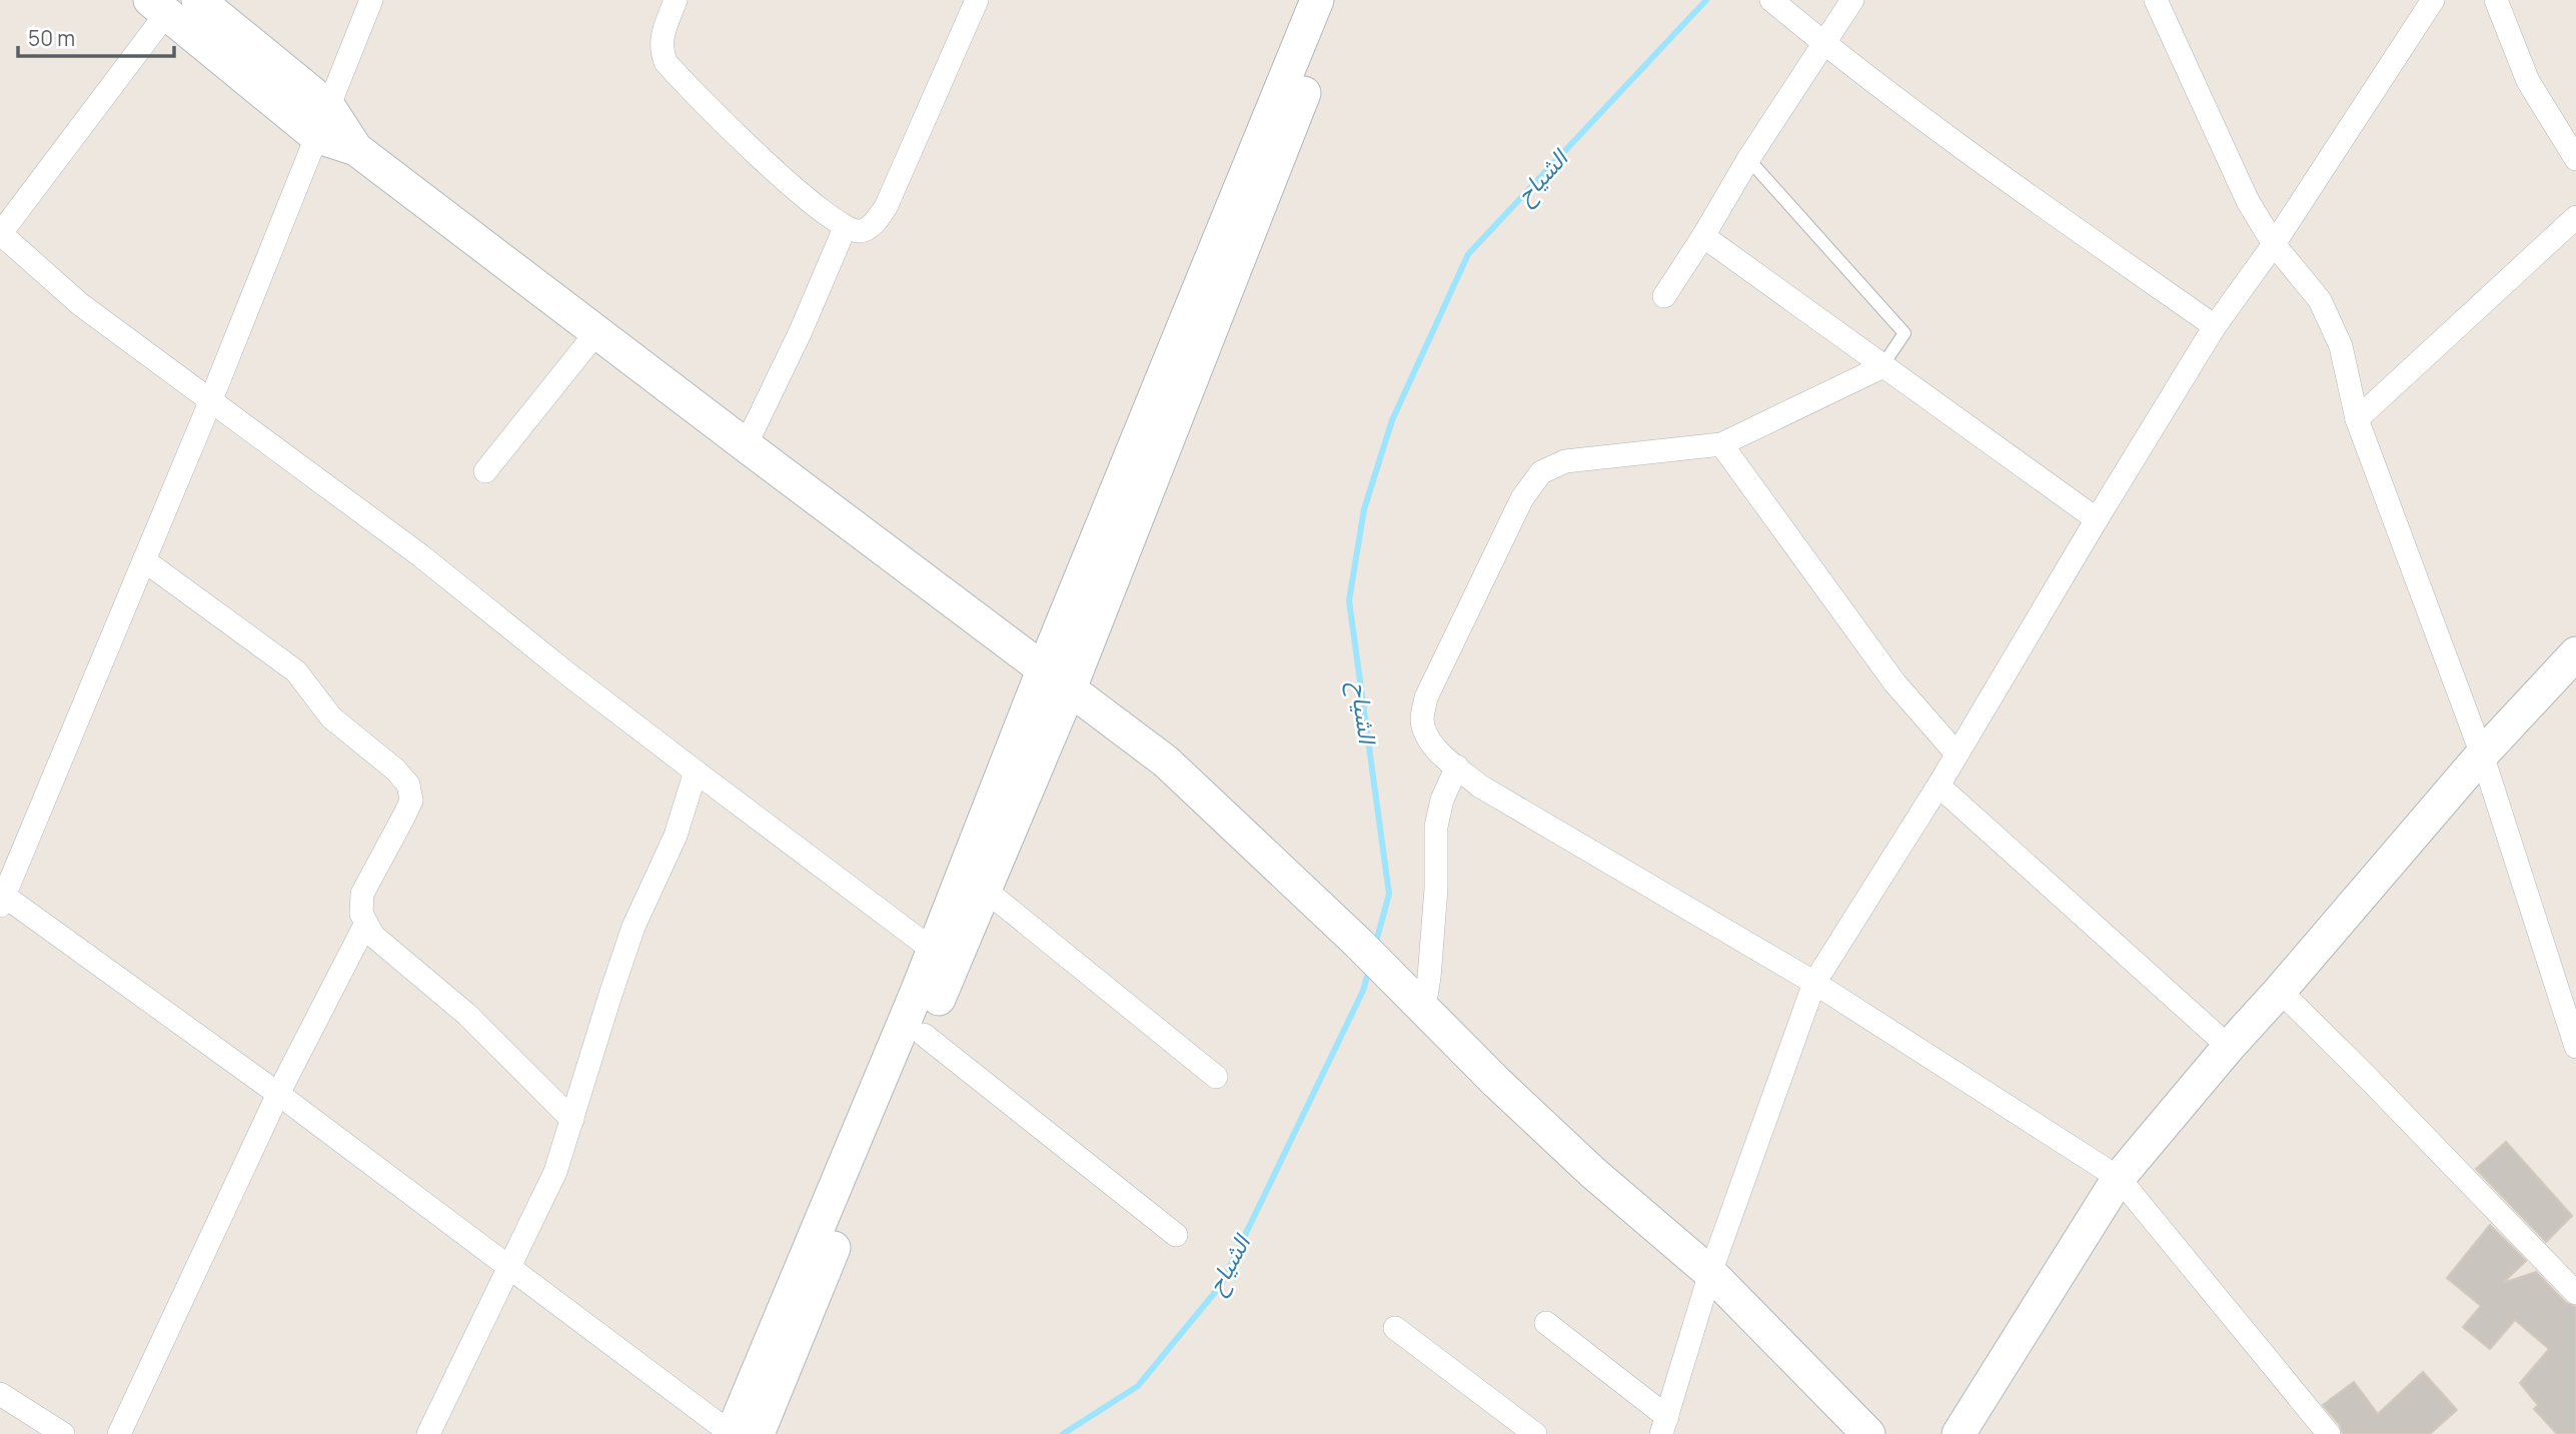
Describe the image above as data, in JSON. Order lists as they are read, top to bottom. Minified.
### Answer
{"water":["الشياح"],"scale_bar":"50 m"}
